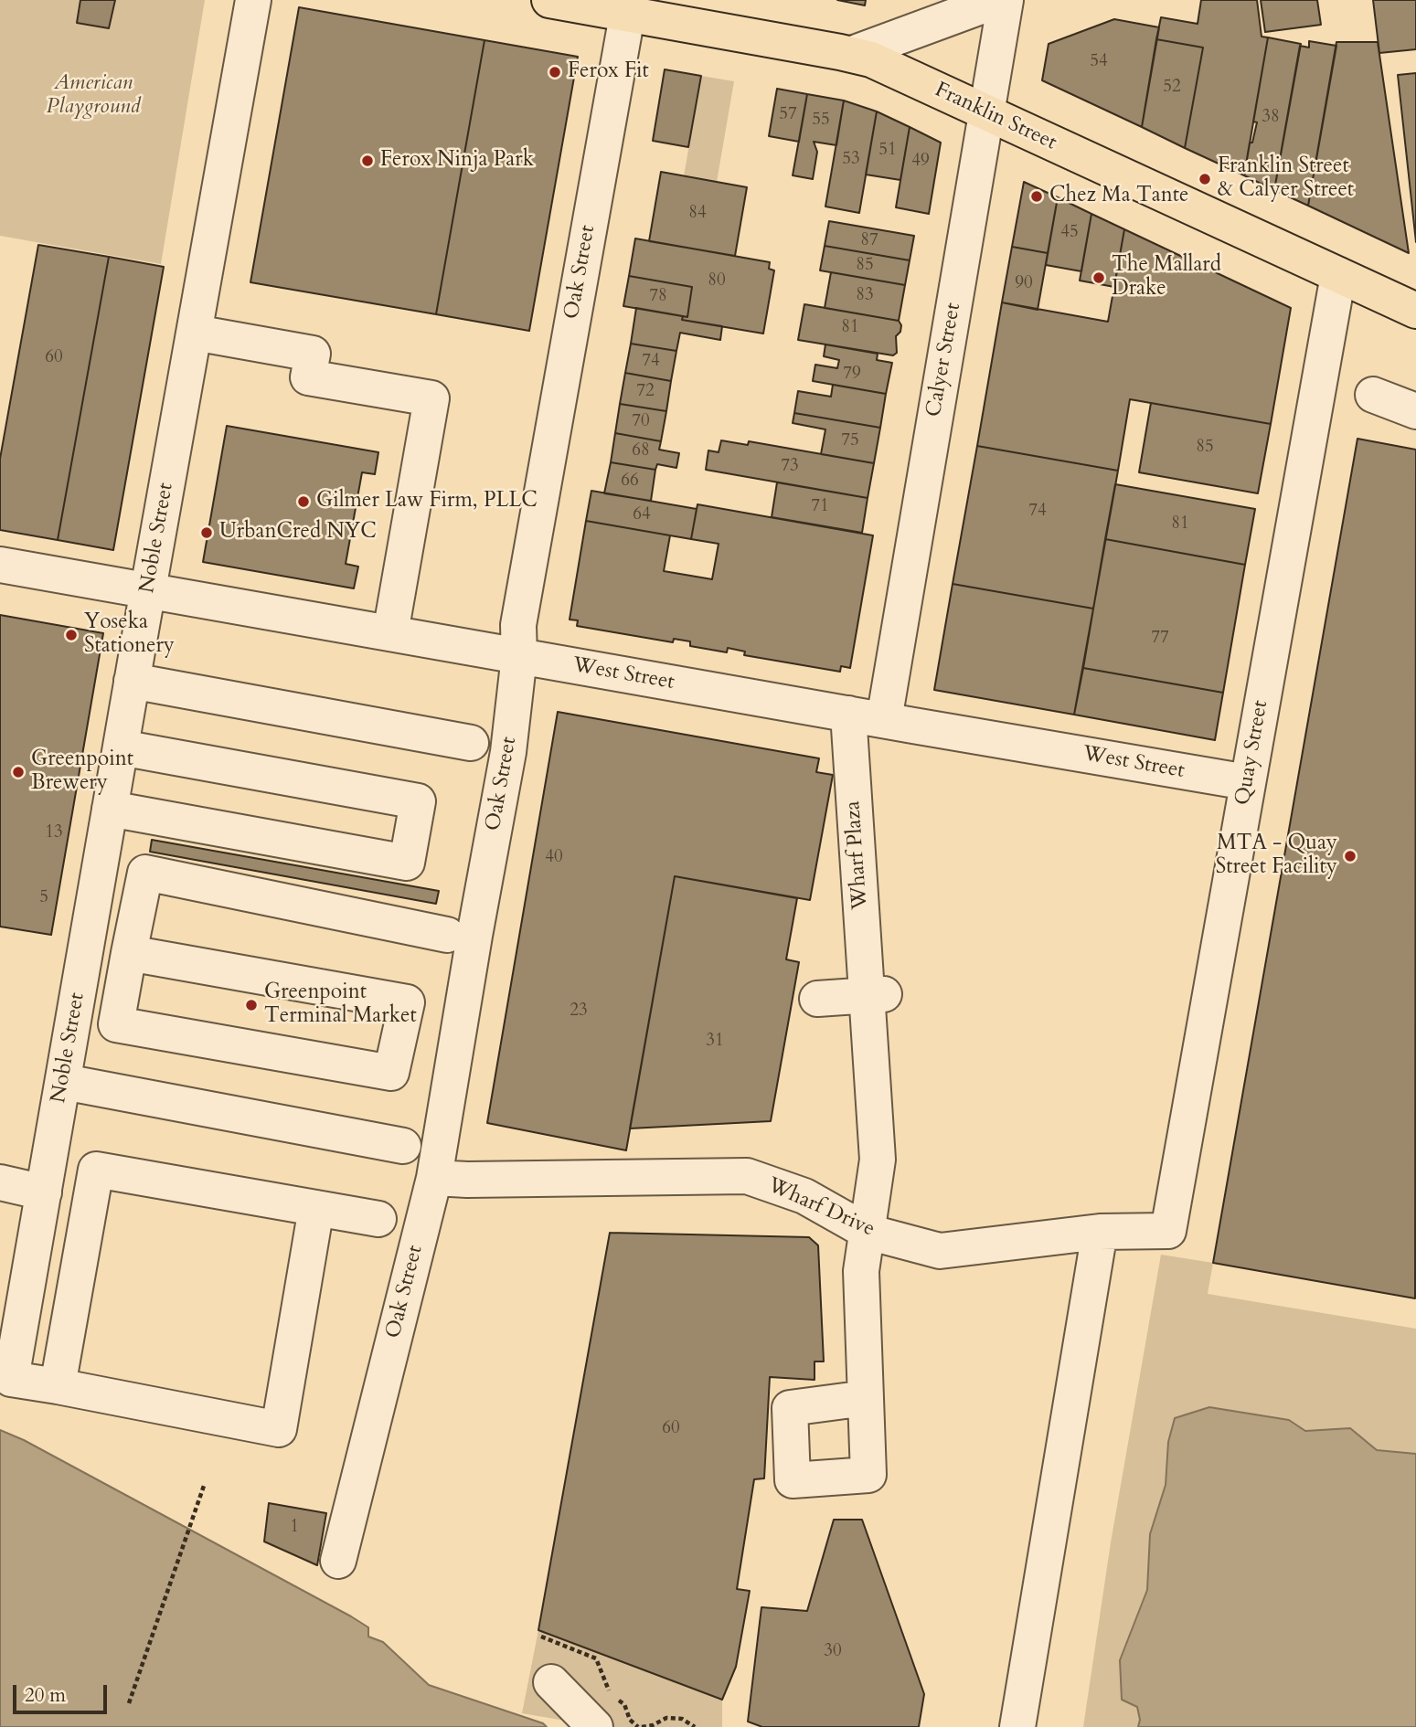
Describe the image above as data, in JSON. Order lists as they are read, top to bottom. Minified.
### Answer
{"streets":{"main road":["Franklin Street"],"street":["Oak Street","Calyer Street","Noble Street","West Street","Quay Street","Wharf Plaza","Wharf Drive"]},"crossings":[["Franklin Street","Oak Street"],["Franklin Street","Calyer Street"],["Franklin Street","Quay Street"],["Oak Street","West Street"],["Oak Street","Wharf Drive"],["Calyer Street","West Street"],["Noble Street","West Street"],["West Street","Quay Street"],["West Street","Wharf Plaza"],["Quay Street","Wharf Drive"],["Wharf Plaza","Wharf Drive"]],"parks":["American Playground"],"places":["Ferox Fit","Ferox Ninja Park","Franklin Street & Calyer Street","Chez Ma Tante","The Mallard Drake","Gilmer Law Firm, PLLC","UrbanCred NYC","Yoseka Stationery","Greenpoint Brewery","MTA - Quay Street Facility","Greenpoint Terminal Market"],"house_numbers":["54","52","57","38","55","51","53","49","84","45","87","85","80","90","83","78","81","60","74","79","72","70","75","85","68","73","66","71","74","64","81","77","13","40","5","23","31","60","1","30"],"scale_bar":"20 m"}
